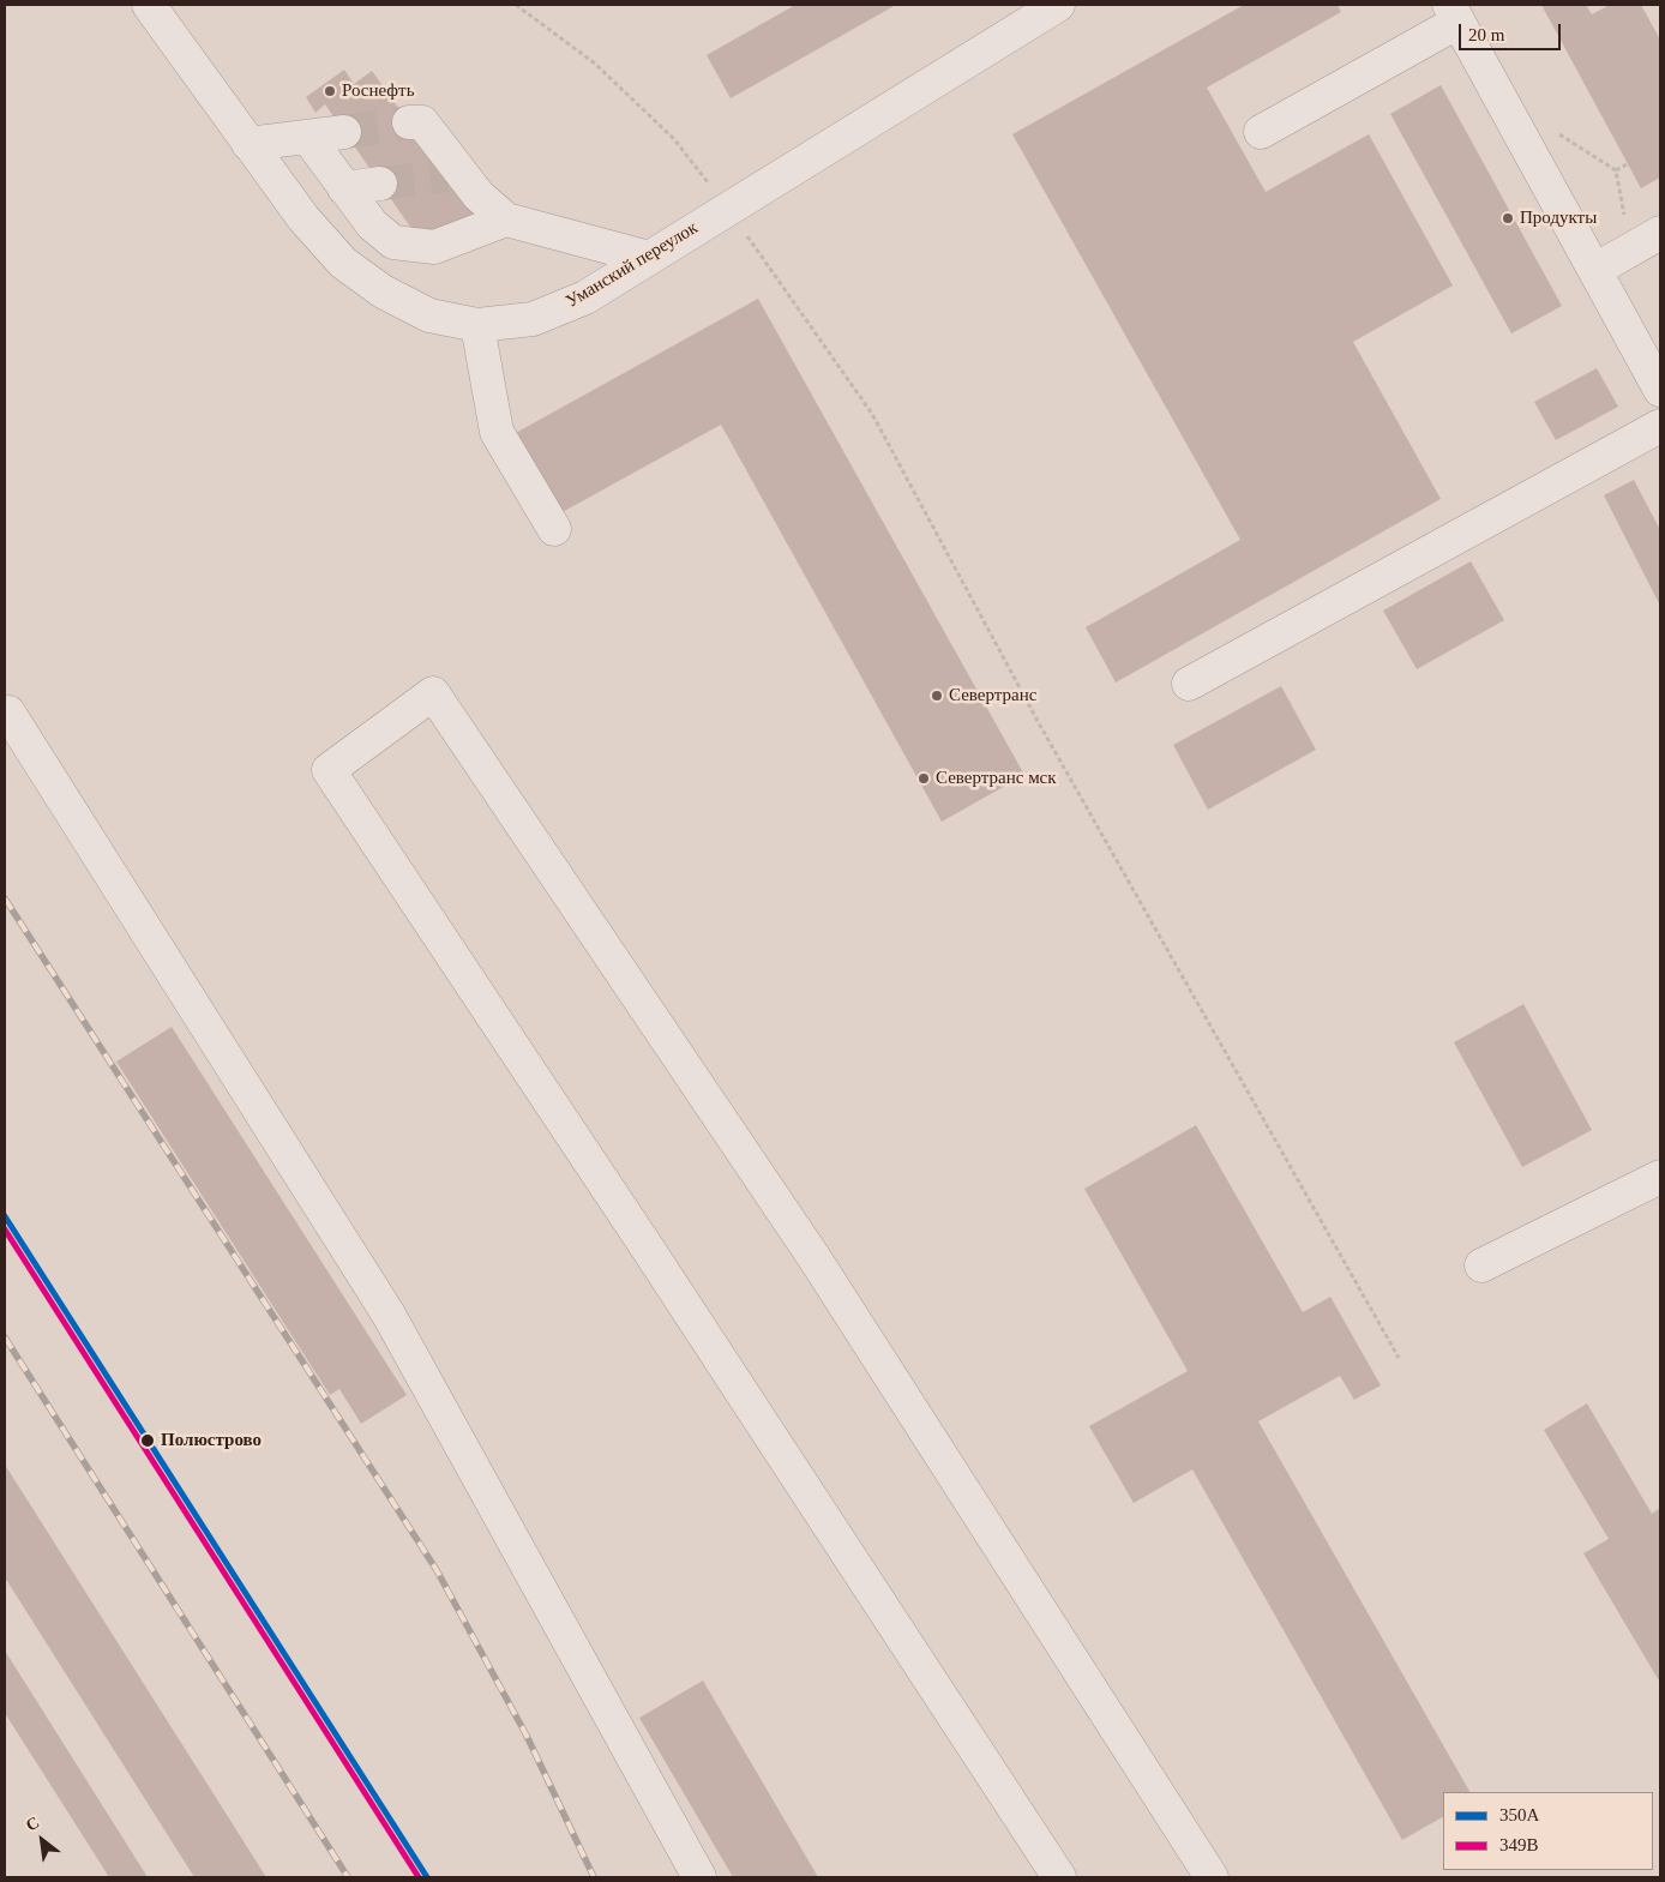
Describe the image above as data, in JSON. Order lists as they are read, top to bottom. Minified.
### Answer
{"streets":{"street":["Уманский переулок"]},"places":["Роснефть","Продукты","Севертранс","Севертранс мск","Полюстрово"],"lines":["transit line 350А","transit line 349В"],"legend":["350А","349В"],"scale_bar":"20 m","north":"top left"}
